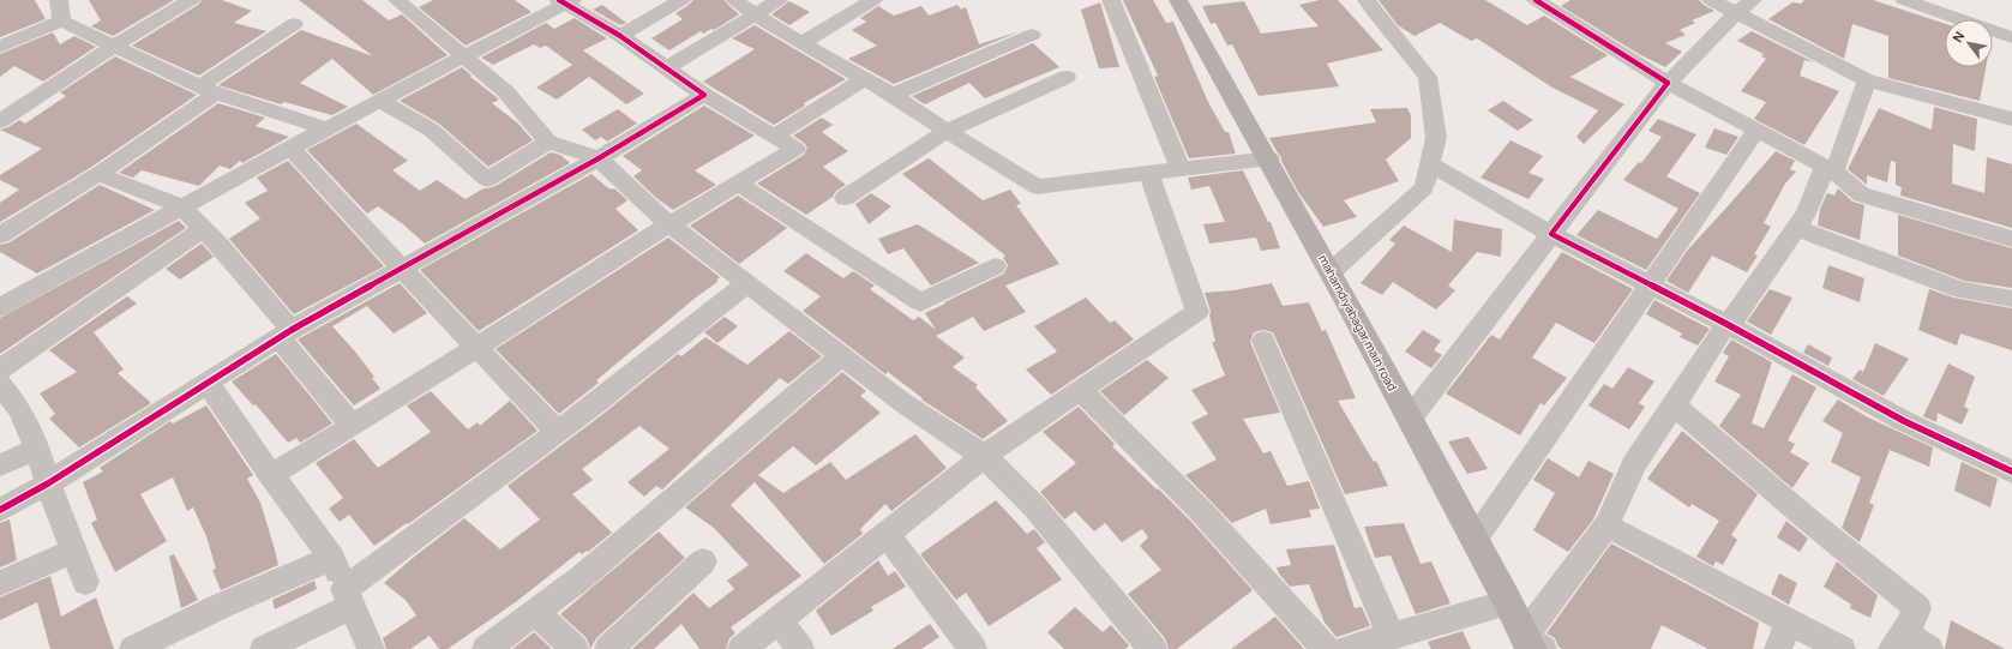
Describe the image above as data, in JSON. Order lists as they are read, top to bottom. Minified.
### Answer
{"streets":{"main road":["mahamdiyabagar main road"]},"north":"top left"}
